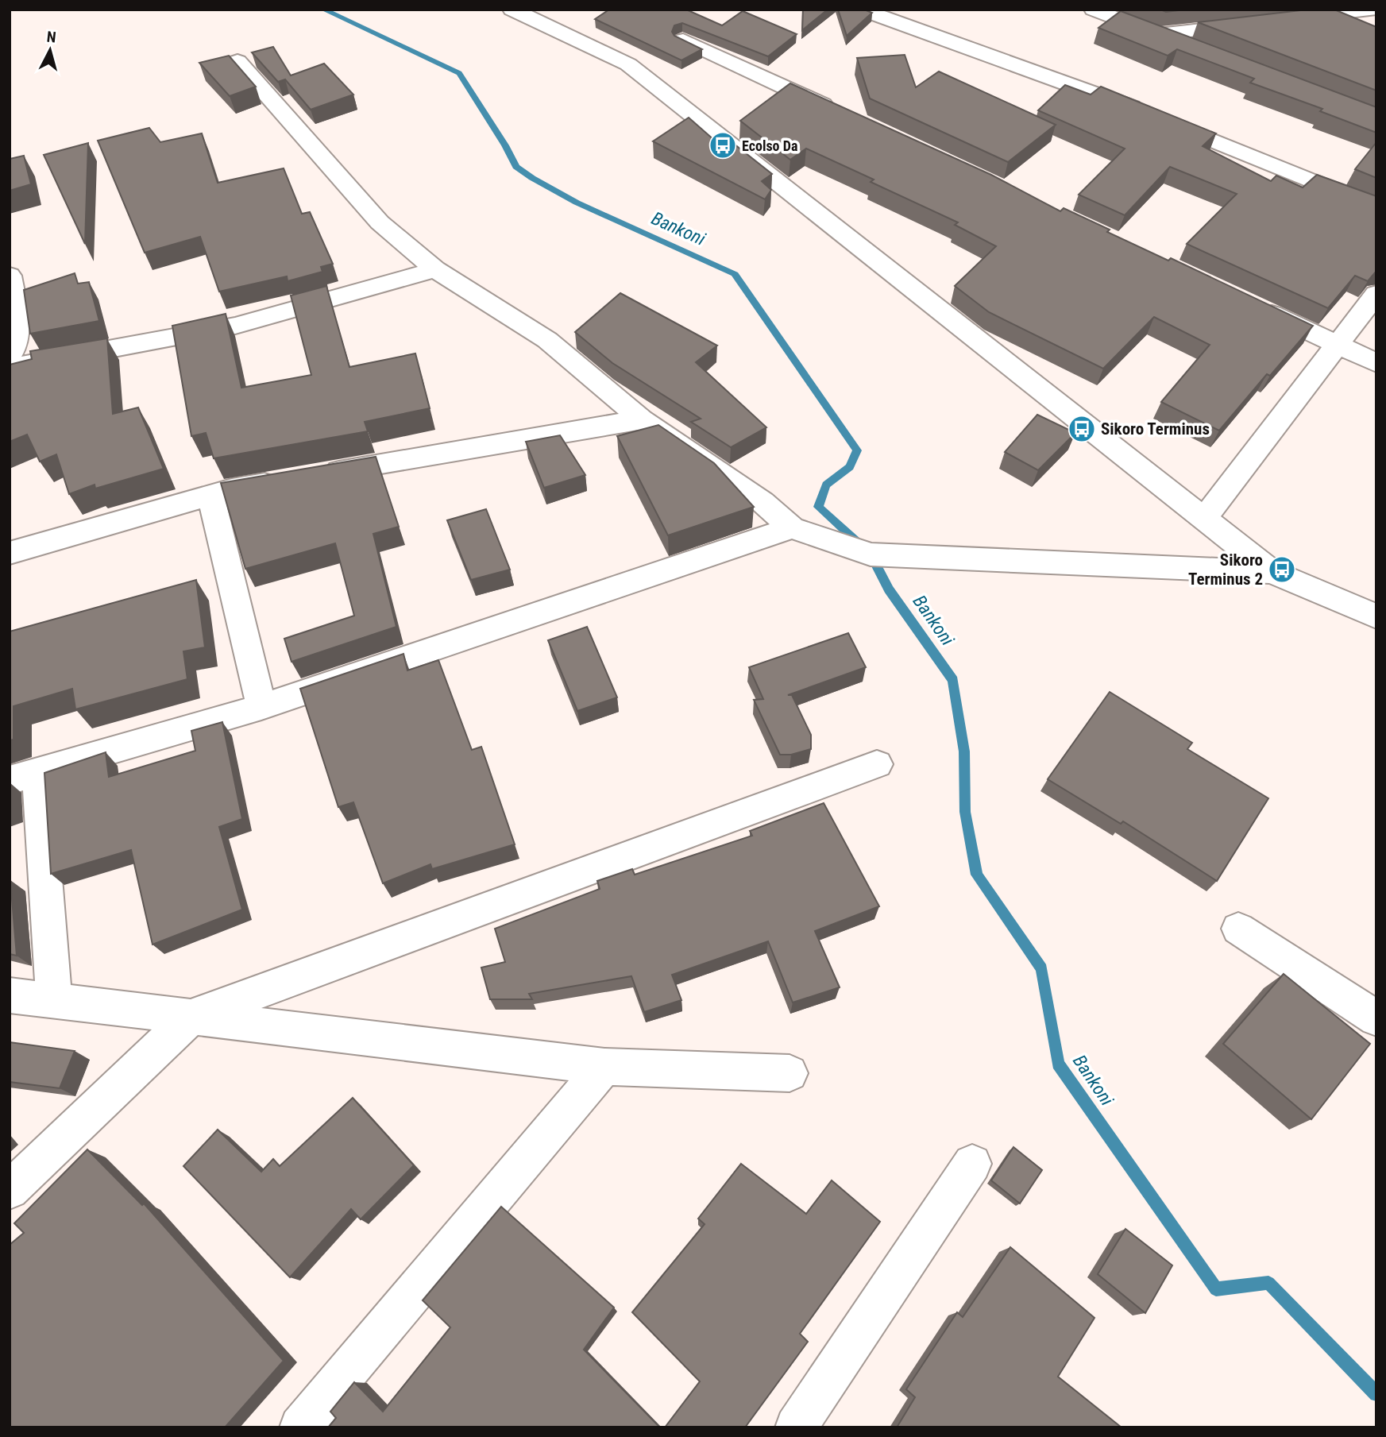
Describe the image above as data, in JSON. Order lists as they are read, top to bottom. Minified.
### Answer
{"water":["Bankoni"],"places":{"bus stop":["Ecolso Da","Sikoro Terminus","Sikoro Terminus 2"]},"north":"top"}
